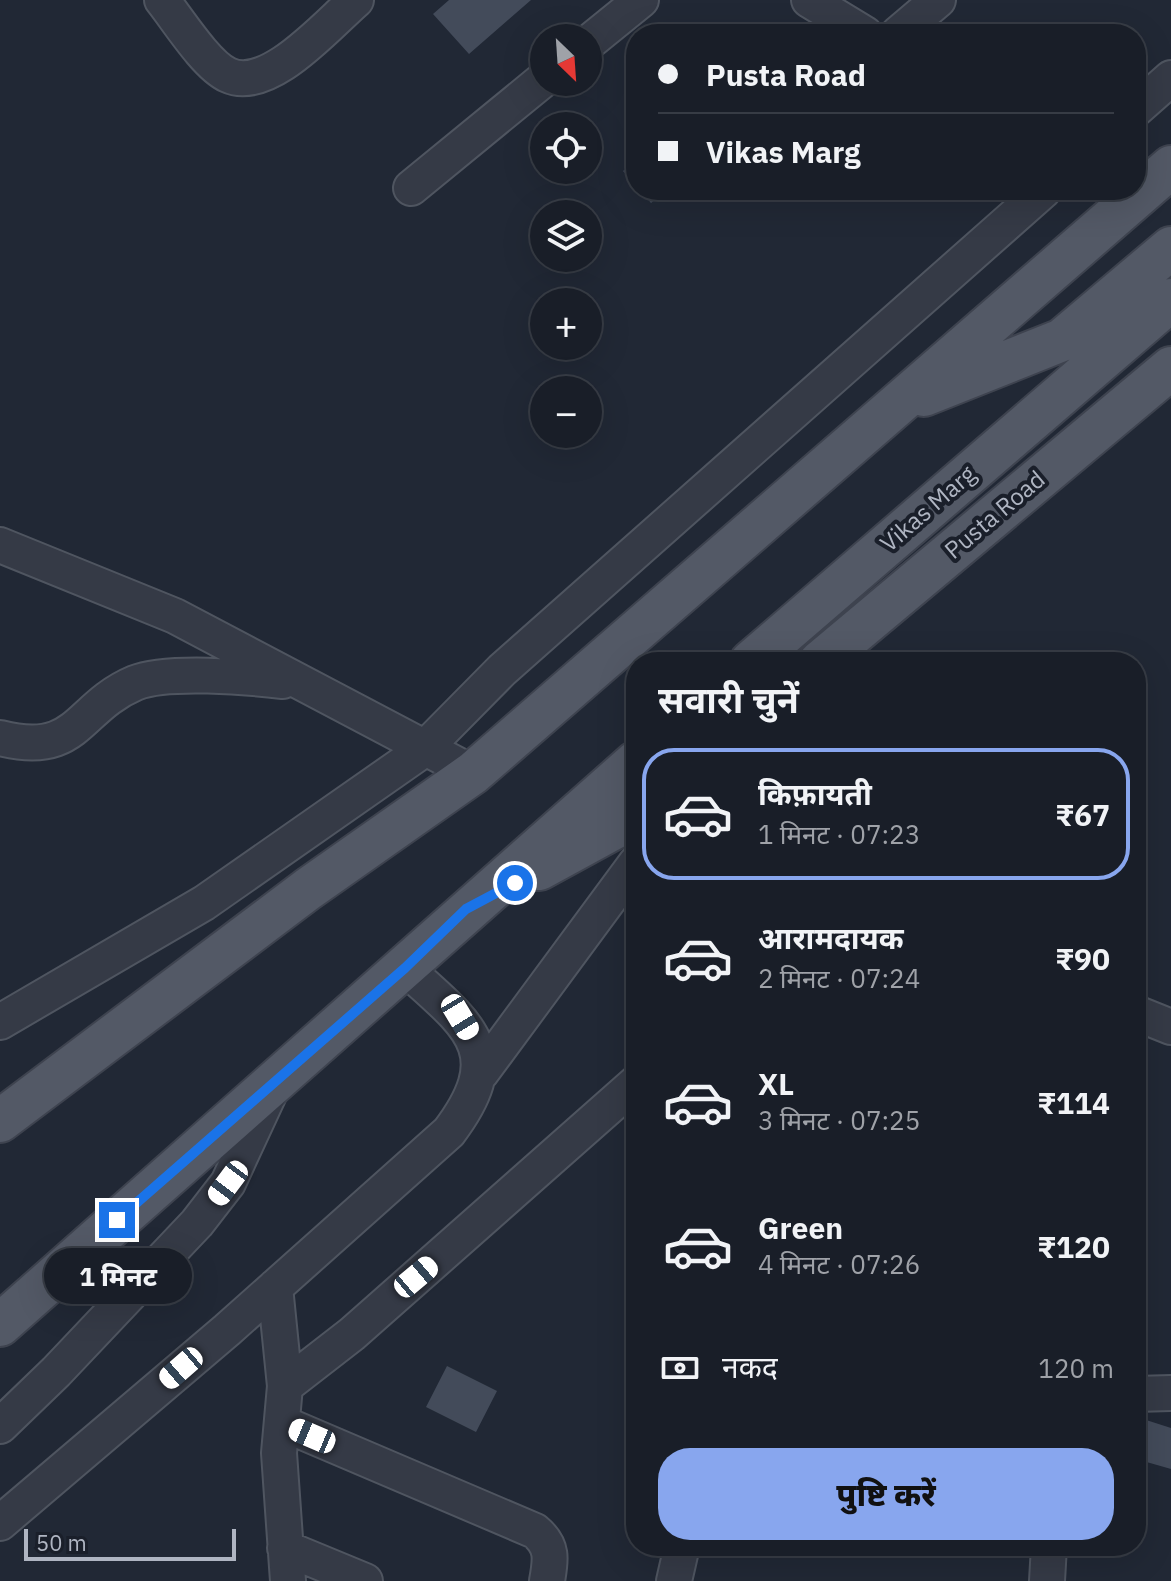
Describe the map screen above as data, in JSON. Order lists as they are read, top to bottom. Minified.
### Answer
{"streets":{"main road":["Vikas Marg","Pusta Road"]},"scale_bar":"50 m","north":"bottom right","page":{"map_buttons":["+","−"],"banner":["Pusta Road","Vikas Marg"],"heading":"सवारी चुनें","list":[{"name":"किफ़ायती","note":"1 मिनट · 07:23","value":"₹67"},{"name":"आरामदायक","note":"2 मिनट · 07:24","value":"₹90"},{"name":"XL","note":"3 मिनट · 07:25","value":"₹114"},{"name":"Green","note":"4 मिनट · 07:26","value":"₹120"}],"bubble":"1 मिनट","pay":["नकद","120 m"],"buttons":"पुष्टि करें","scale":"50 m"}}
